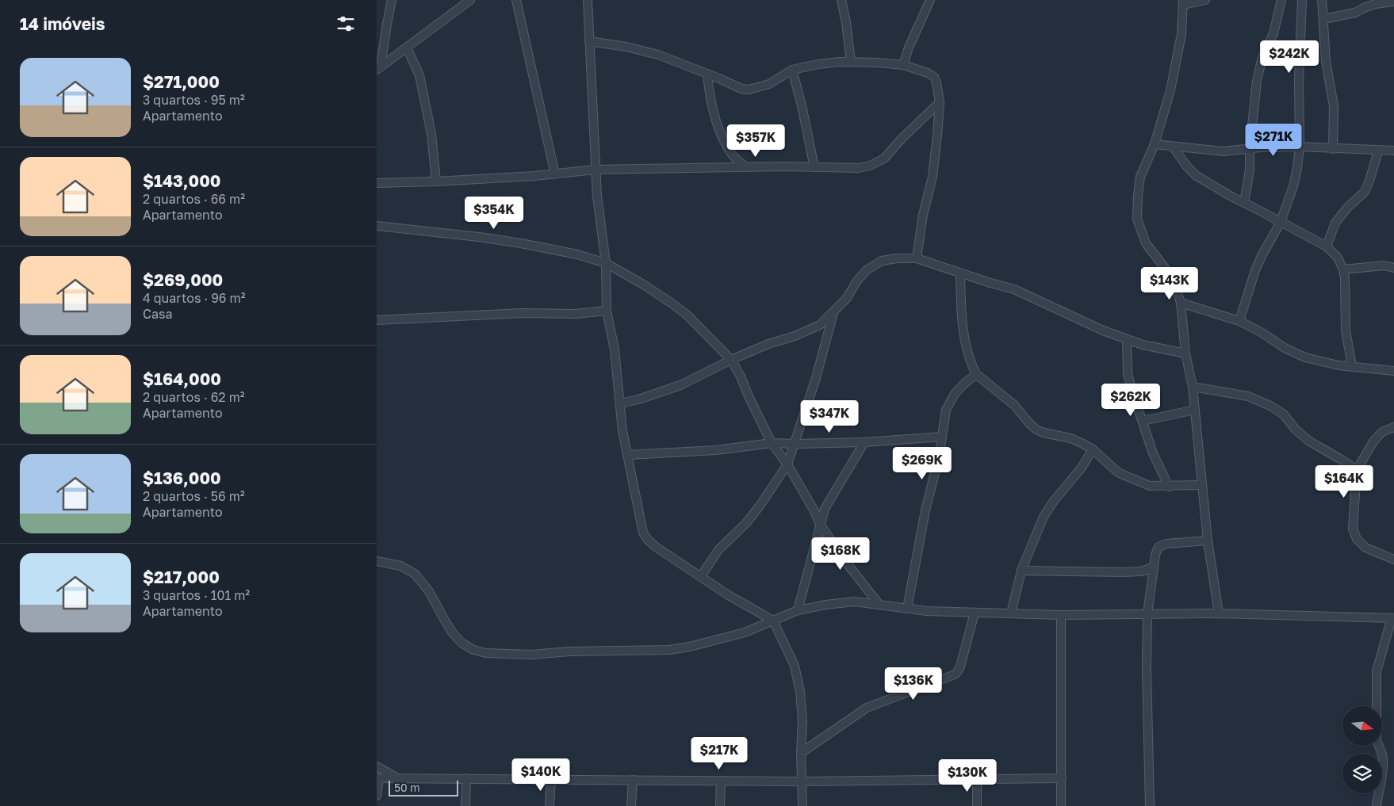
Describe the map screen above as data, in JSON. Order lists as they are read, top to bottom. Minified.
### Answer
{"scale_bar":"50 m","north":"right","page":{"heading":"14 imóveis","price":["$242K","$271K","$357K","$354K","$143K","$262K","$347K","$269K","$164K","$168K","$136K","$217K","$140K","$130K"],"list":[{"name":"$271,000","note":"3 quartos · 95 m² · Apartamento"},{"name":"$143,000","note":"2 quartos · 66 m² · Apartamento"},{"name":"$269,000","note":"4 quartos · 96 m² · Casa"},{"name":"$164,000","note":"2 quartos · 62 m² · Apartamento"},{"name":"$136,000","note":"2 quartos · 56 m² · Apartamento"},{"name":"$217,000","note":"3 quartos · 101 m² · Apartamento"}],"scale":"50 m"}}
